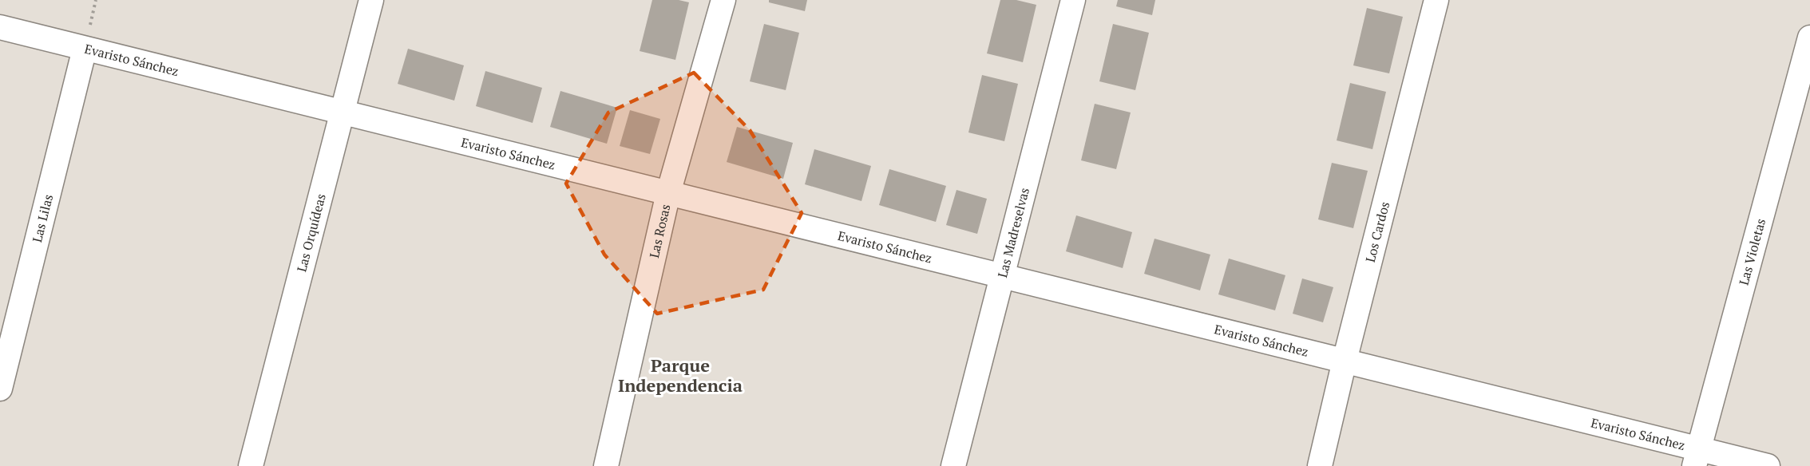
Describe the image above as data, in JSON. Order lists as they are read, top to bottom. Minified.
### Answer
{"streets":{"street":["Evaristo Sánchez","Las Lilas","Las Rosas","Las Orquídeas","Las Madreselvas","Los Cardos","Las Violetas"]},"crossings":[["Evaristo Sánchez","Las Lilas"],["Evaristo Sánchez","Las Rosas"],["Evaristo Sánchez","Las Orquídeas"],["Evaristo Sánchez","Las Madreselvas"],["Evaristo Sánchez","Los Cardos"],["Evaristo Sánchez","Las Violetas"]],"districts":["Parque Independencia"]}
